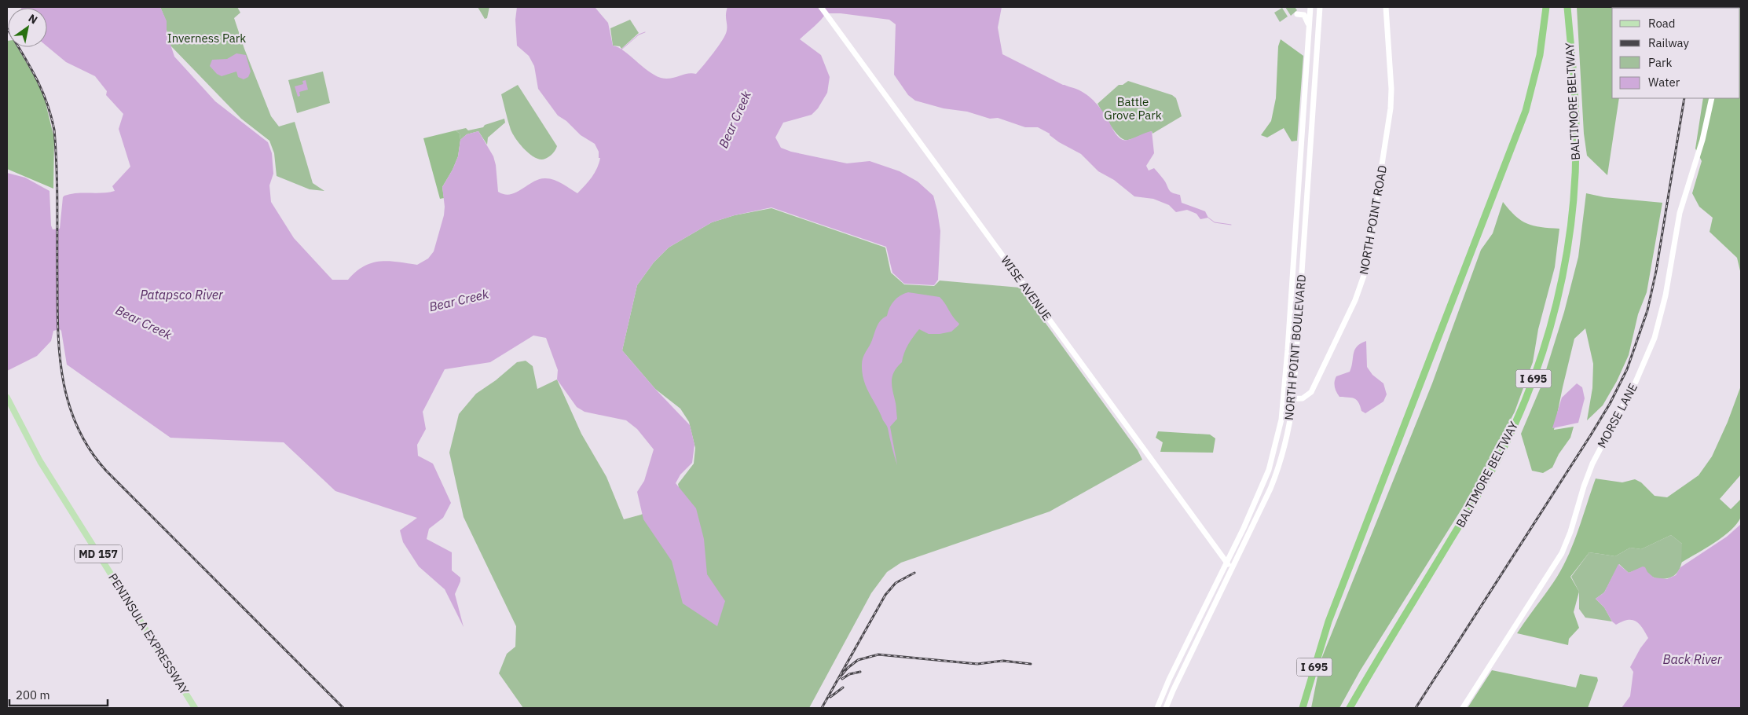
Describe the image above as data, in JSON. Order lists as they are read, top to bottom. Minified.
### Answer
{"streets":{"highway":["BALTIMORE BELTWAY","I 695"],"main road":["NORTH POINT ROAD","WISE AVENUE","NORTH POINT BOULEVARD","MORSE LANE","MD 157","PENINSULA EXPRESSWAY"]},"crossings":[["NORTH POINT ROAD","NORTH POINT BOULEVARD"],["WISE AVENUE","NORTH POINT BOULEVARD"]],"water":["Bear Creek","Patapsco River","Back River"],"parks":["Inverness Park","Battle Grove Park"],"legend":["Road","Railway","Park","Water"],"scale_bar":"200 m","north":"top right"}
